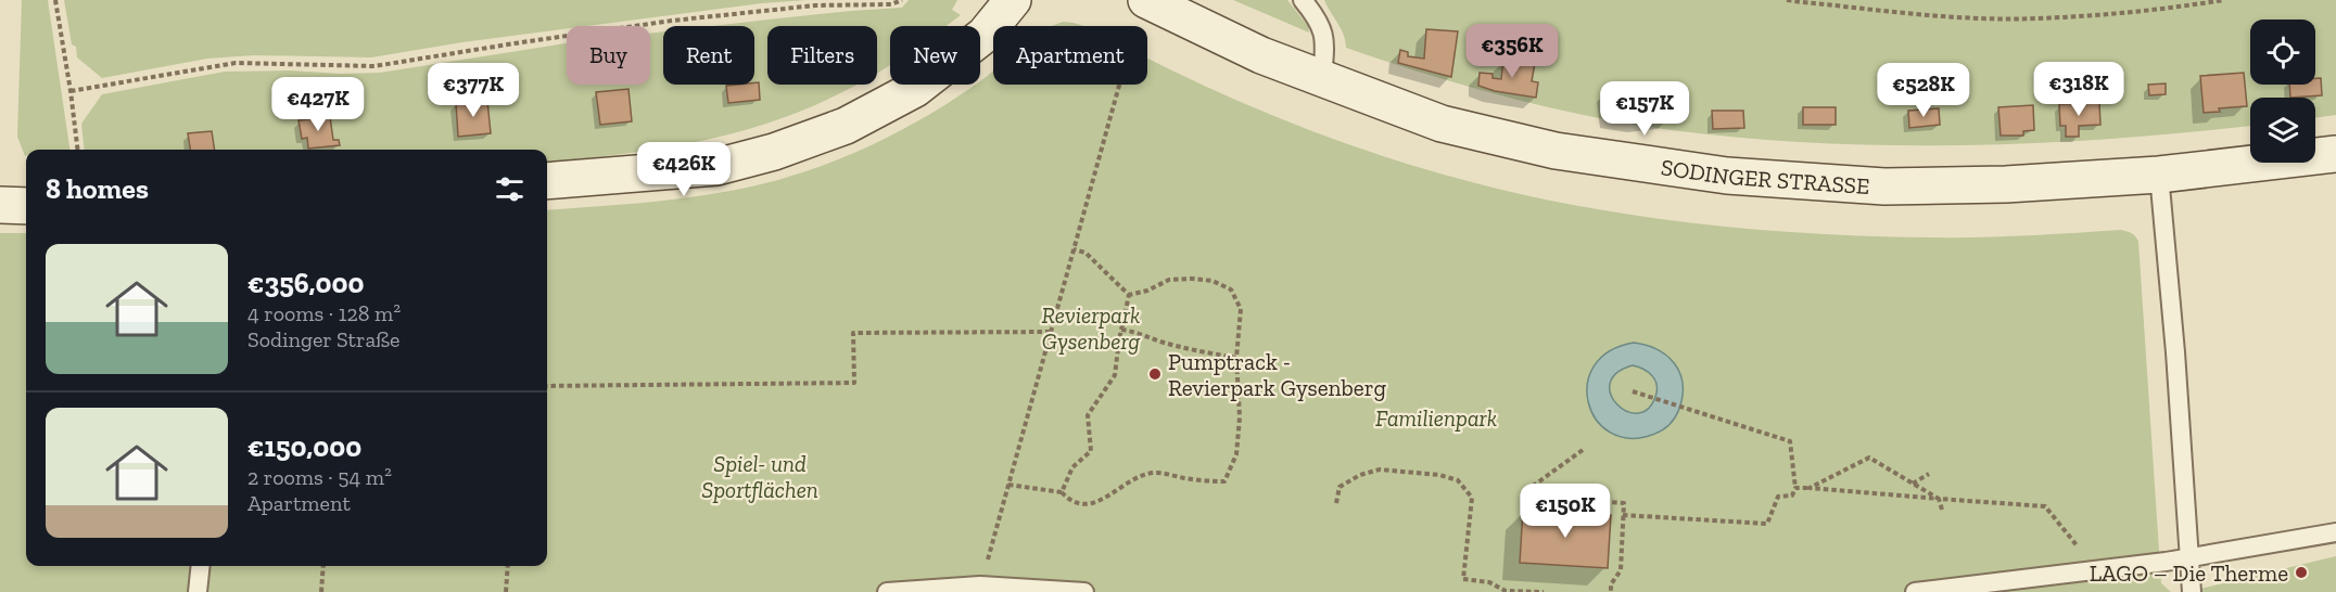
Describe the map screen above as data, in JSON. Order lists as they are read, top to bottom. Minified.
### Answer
{"streets":{"main road":["SODINGER STRASSE"]},"parks":["Revierpark Gysenberg","Familienpark","Spiel- und Sportflächen"],"places":["Pumptrack - Revierpark Gysenberg","LAGO – Die Therme"],"page":{"price":["€356K","€318K","€377K","€528K","€427K","€157K","€426K","€150K"],"chip":["Buy","Rent","Filters","New","Apartment"],"heading":"8 homes","list":[{"name":"€356,000","note":"4 rooms · 128 m² · Sodinger Straße"},{"name":"€150,000","note":"2 rooms · 54 m² · Apartment"}]}}
